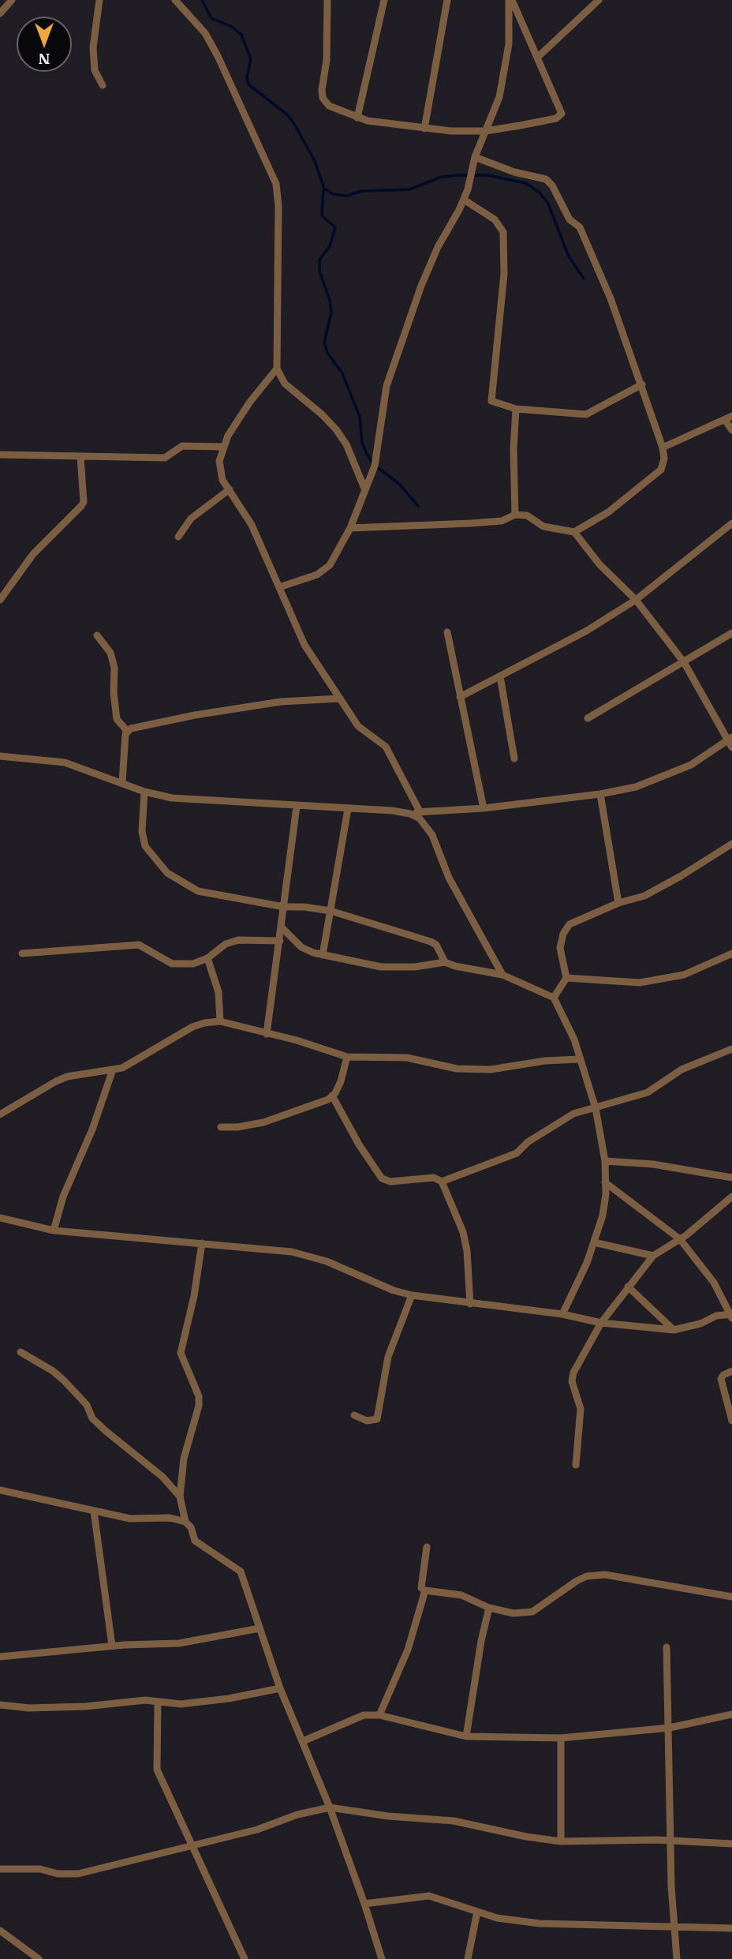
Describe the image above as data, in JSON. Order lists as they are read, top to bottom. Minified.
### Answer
{"north":"bottom"}
